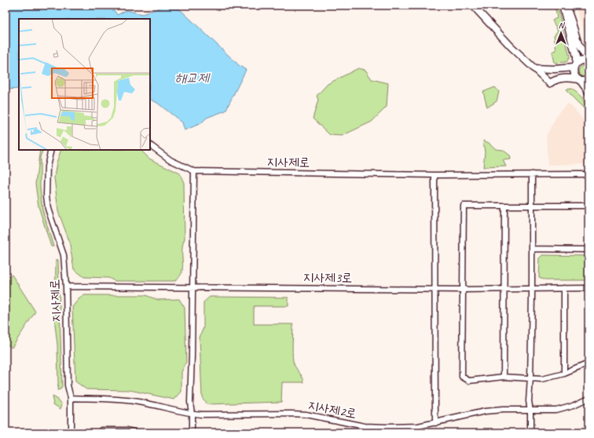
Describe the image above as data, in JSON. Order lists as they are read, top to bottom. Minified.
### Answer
{"streets":{"street":["지사제로","지사제3로","지사제2로"]},"crossings":[["지사제로","지사제3로"],["지사제로","지사제2로"]],"water":["해교제"],"north":"top"}
